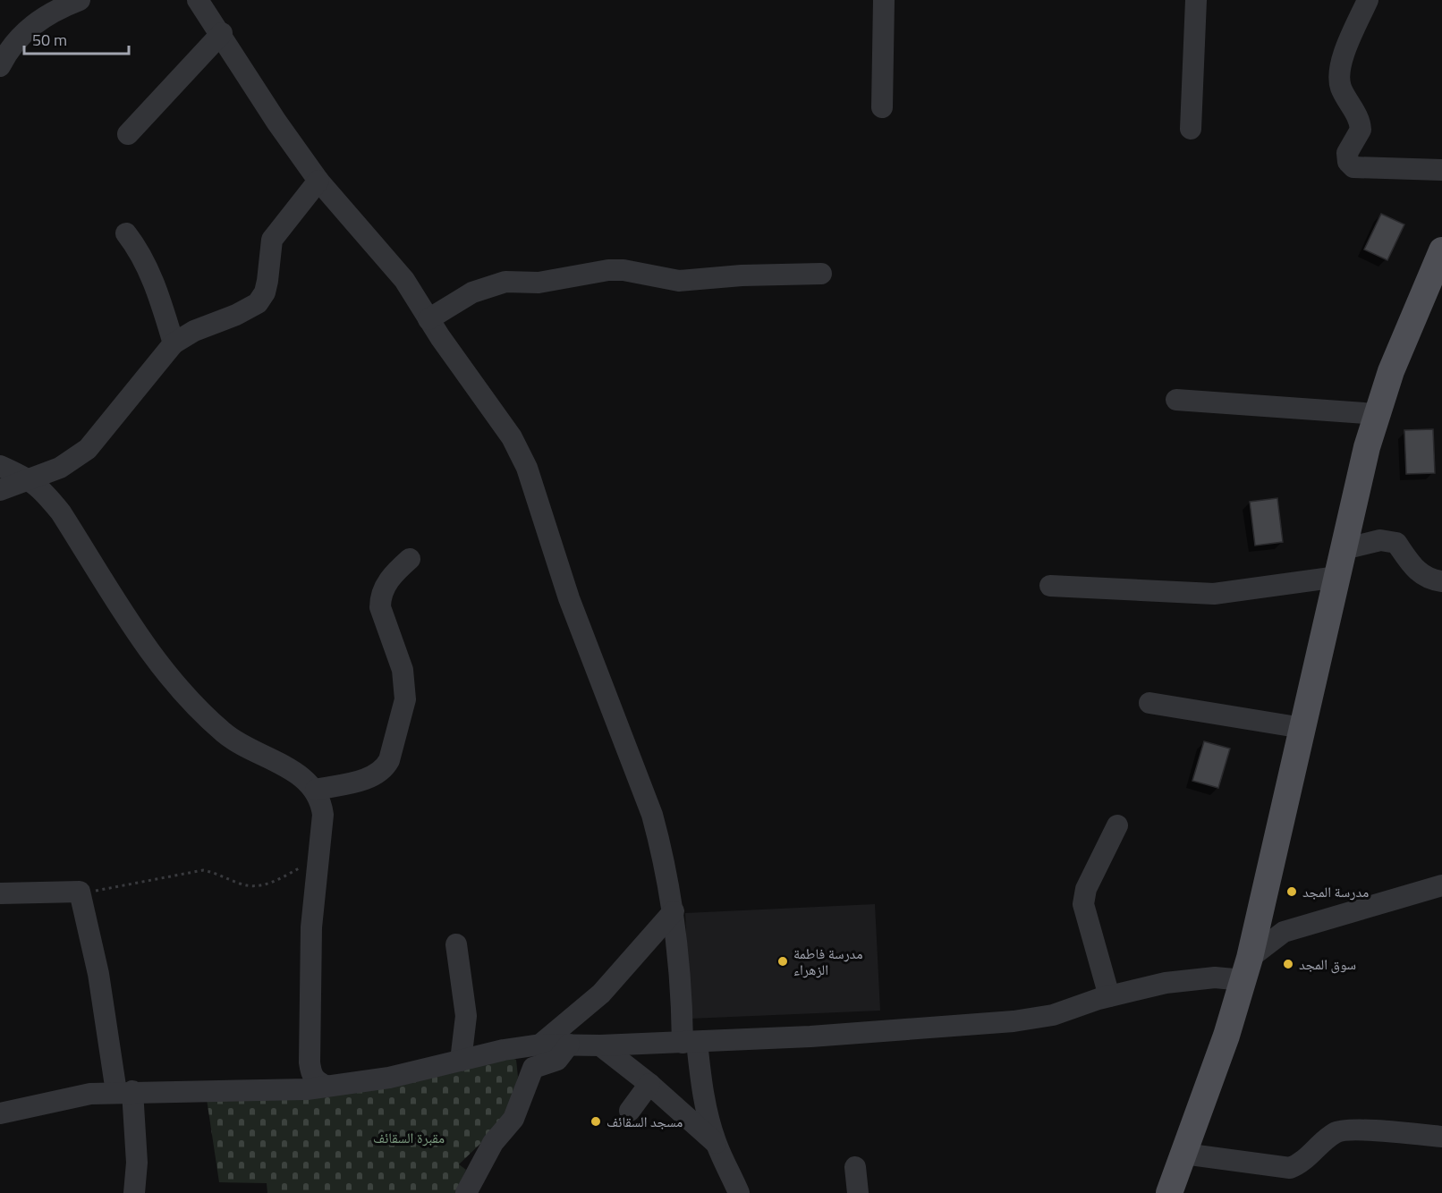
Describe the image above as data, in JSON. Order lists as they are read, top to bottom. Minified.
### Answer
{"parks":["مقبرة السقائف"],"places":["مدرسة المجد","مدرسة فاطمة الزهراء","سوق المجد","مسجد السقائف"],"scale_bar":"50 m"}
